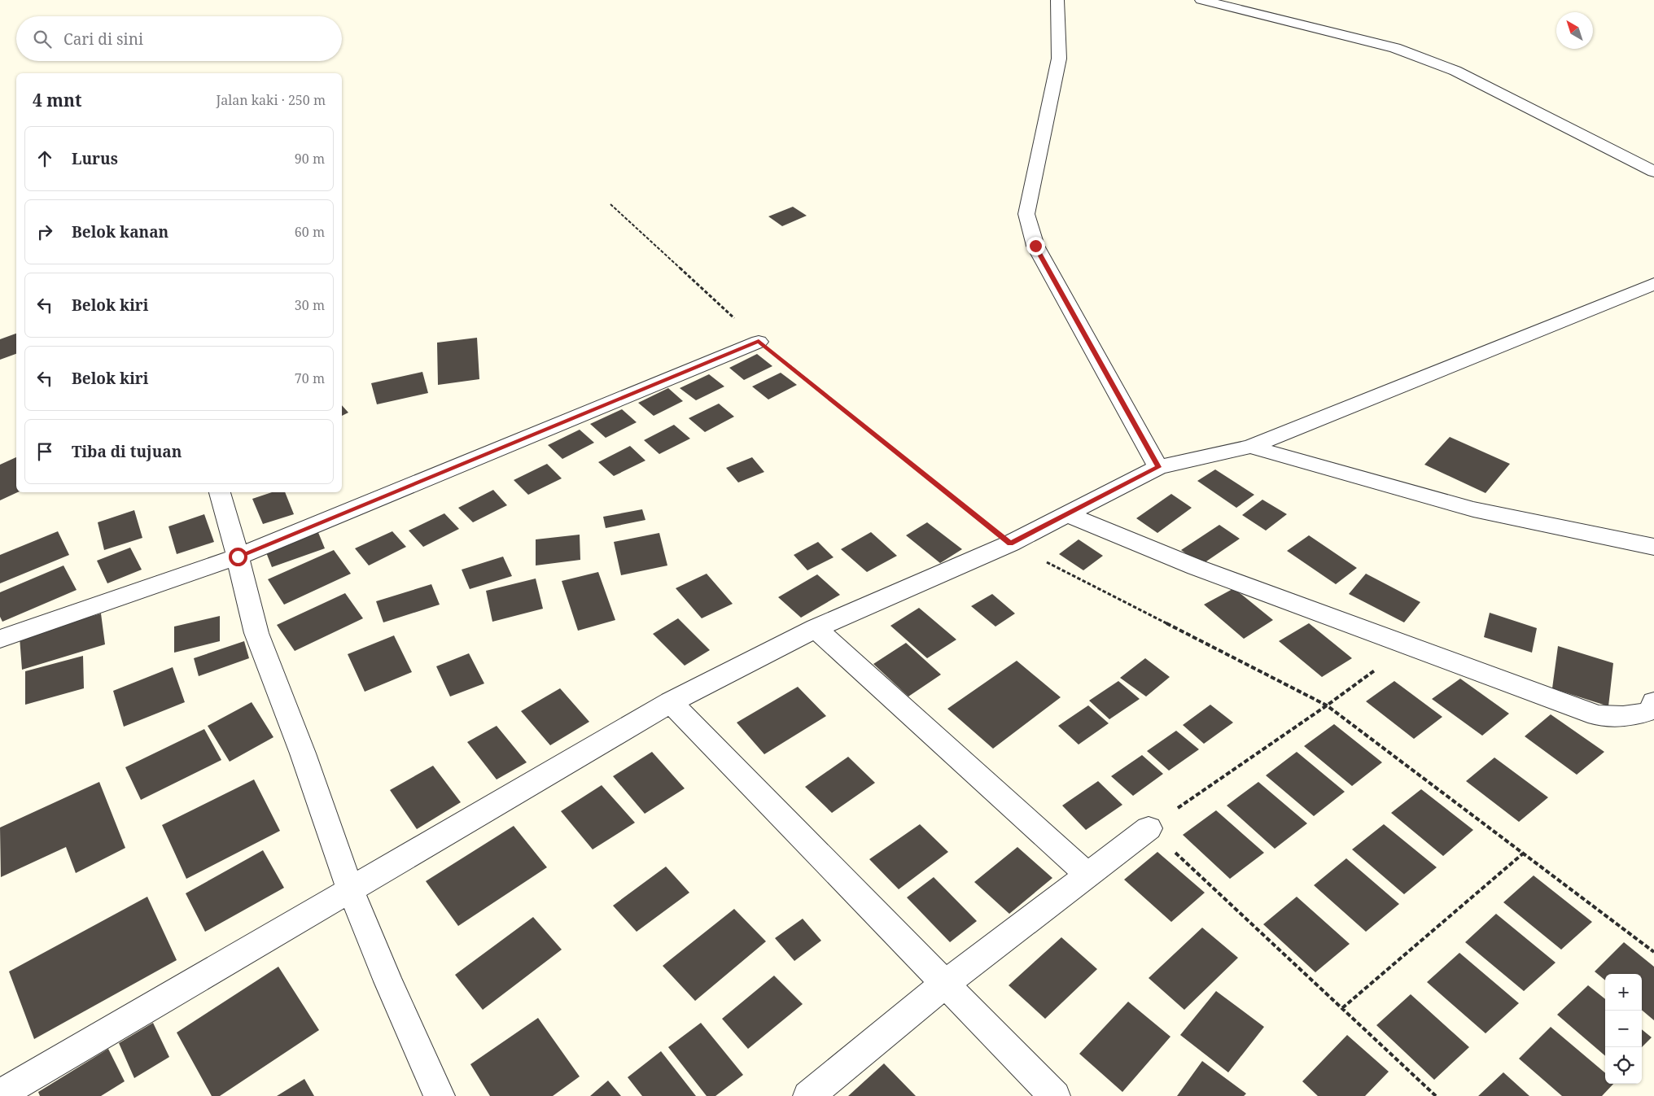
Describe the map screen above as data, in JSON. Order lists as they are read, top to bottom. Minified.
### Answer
{"north":"top left","page":{"search":"Cari di sini","heading":["4 mnt","Jalan kaki · 250 m"],"list":[["Lurus","90 m"],["Belok kanan","60 m"],["Belok kiri","30 m"],["Belok kiri","70 m"],"Tiba di tujuan"],"map_buttons":["+","−"]}}
